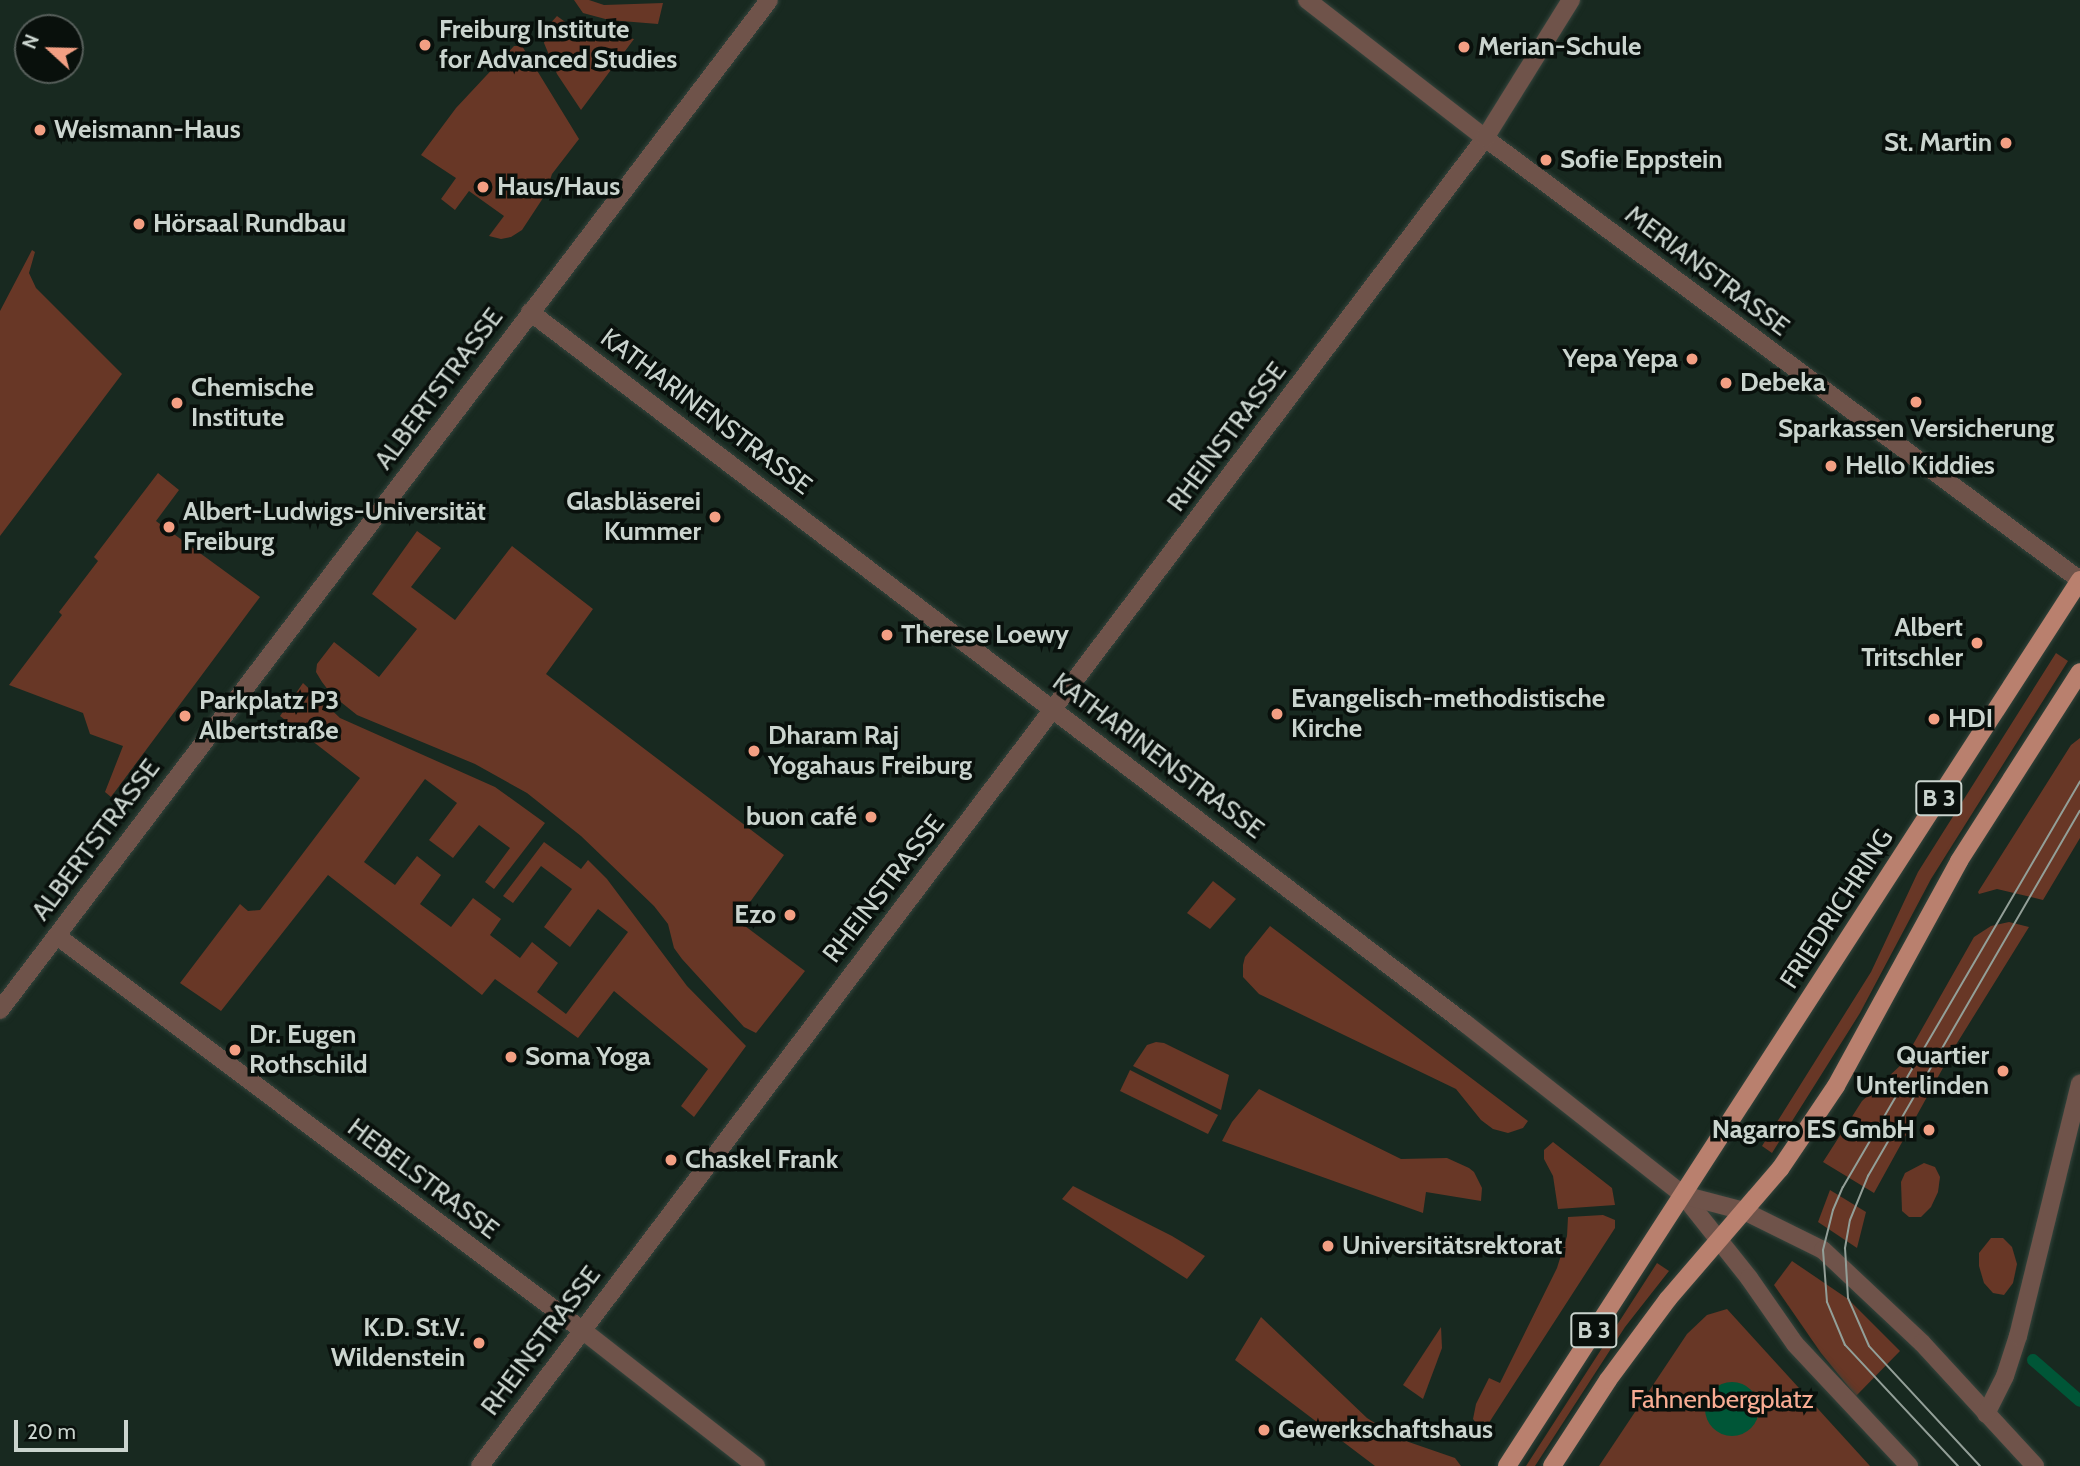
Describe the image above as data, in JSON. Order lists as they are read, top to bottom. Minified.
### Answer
{"streets":{"main road":["B 3","FRIEDRICHRING"],"street":["MERIANSTRASSE","ALBERTSTRASSE","KATHARINENSTRASSE","RHEINSTRASSE","HEBELSTRASSE"]},"crossings":[["MERIANSTRASSE","RHEINSTRASSE"],["MERIANSTRASSE","FRIEDRICHRING"],["ALBERTSTRASSE","KATHARINENSTRASSE"],["ALBERTSTRASSE","HEBELSTRASSE"],["KATHARINENSTRASSE","RHEINSTRASSE"],["KATHARINENSTRASSE","B 3"],["KATHARINENSTRASSE","FRIEDRICHRING"],["RHEINSTRASSE","HEBELSTRASSE"],["B 3","FRIEDRICHRING"]],"parks":["Fahnenbergplatz"],"places":["Freiburg Institute for Advanced Studies","Merian-Schule","Weismann-Haus","St. Martin","Sofie Eppstein","Haus/Haus","Hörsaal Rundbau","Yepa Yepa","Debeka","Sparkassen Versicherung","Chemische Institute","Hello Kiddies","Glasbläserei Kummer","Albert-Ludwigs-Universität Freiburg","Therese Loewy","Albert Tritschler","Evangelisch-methodistische Kirche","Parkplatz P3 Albertstraße","HDI","Dharam Raj Yogahaus Freiburg","buon café","Ezo","Dr. Eugen Rothschild","Soma Yoga","Quartier Unterlinden","Nagarro ES GmbH","Chaskel Frank","Universitätsrektorat","K.D. St.V. Wildenstein","Gewerkschaftshaus"],"scale_bar":"20 m","north":"left"}
